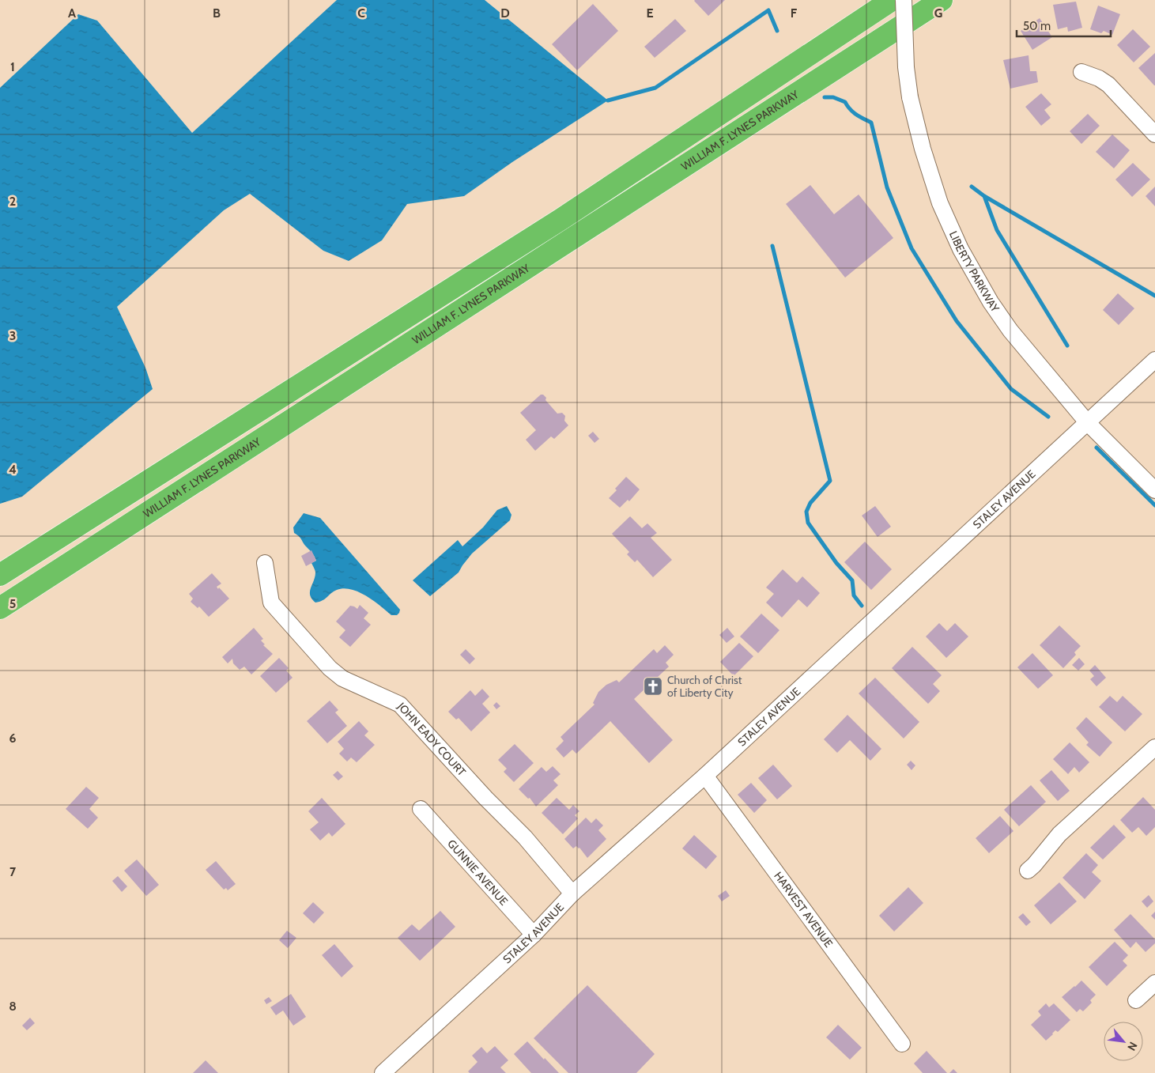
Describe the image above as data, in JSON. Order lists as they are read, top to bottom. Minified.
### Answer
{"streets":{"highway":["WILLIAM F. LYNES PARKWAY"],"street":["LIBERTY PARKWAY","STALEY AVENUE","JOHN EADY COURT","GUNNIE AVENUE","HARVEST AVENUE"]},"crossings":[["LIBERTY PARKWAY","STALEY AVENUE"],["STALEY AVENUE","JOHN EADY COURT"],["STALEY AVENUE","GUNNIE AVENUE"],["STALEY AVENUE","HARVEST AVENUE"]],"places":{"church":["Church of Christ of Liberty City"]},"scale_bar":"50 m","north":"bottom right","grid":{"columns":["A","B","C","D","E","F","G"],"rows":["1","2","3","4","5","6","7","8"]}}
